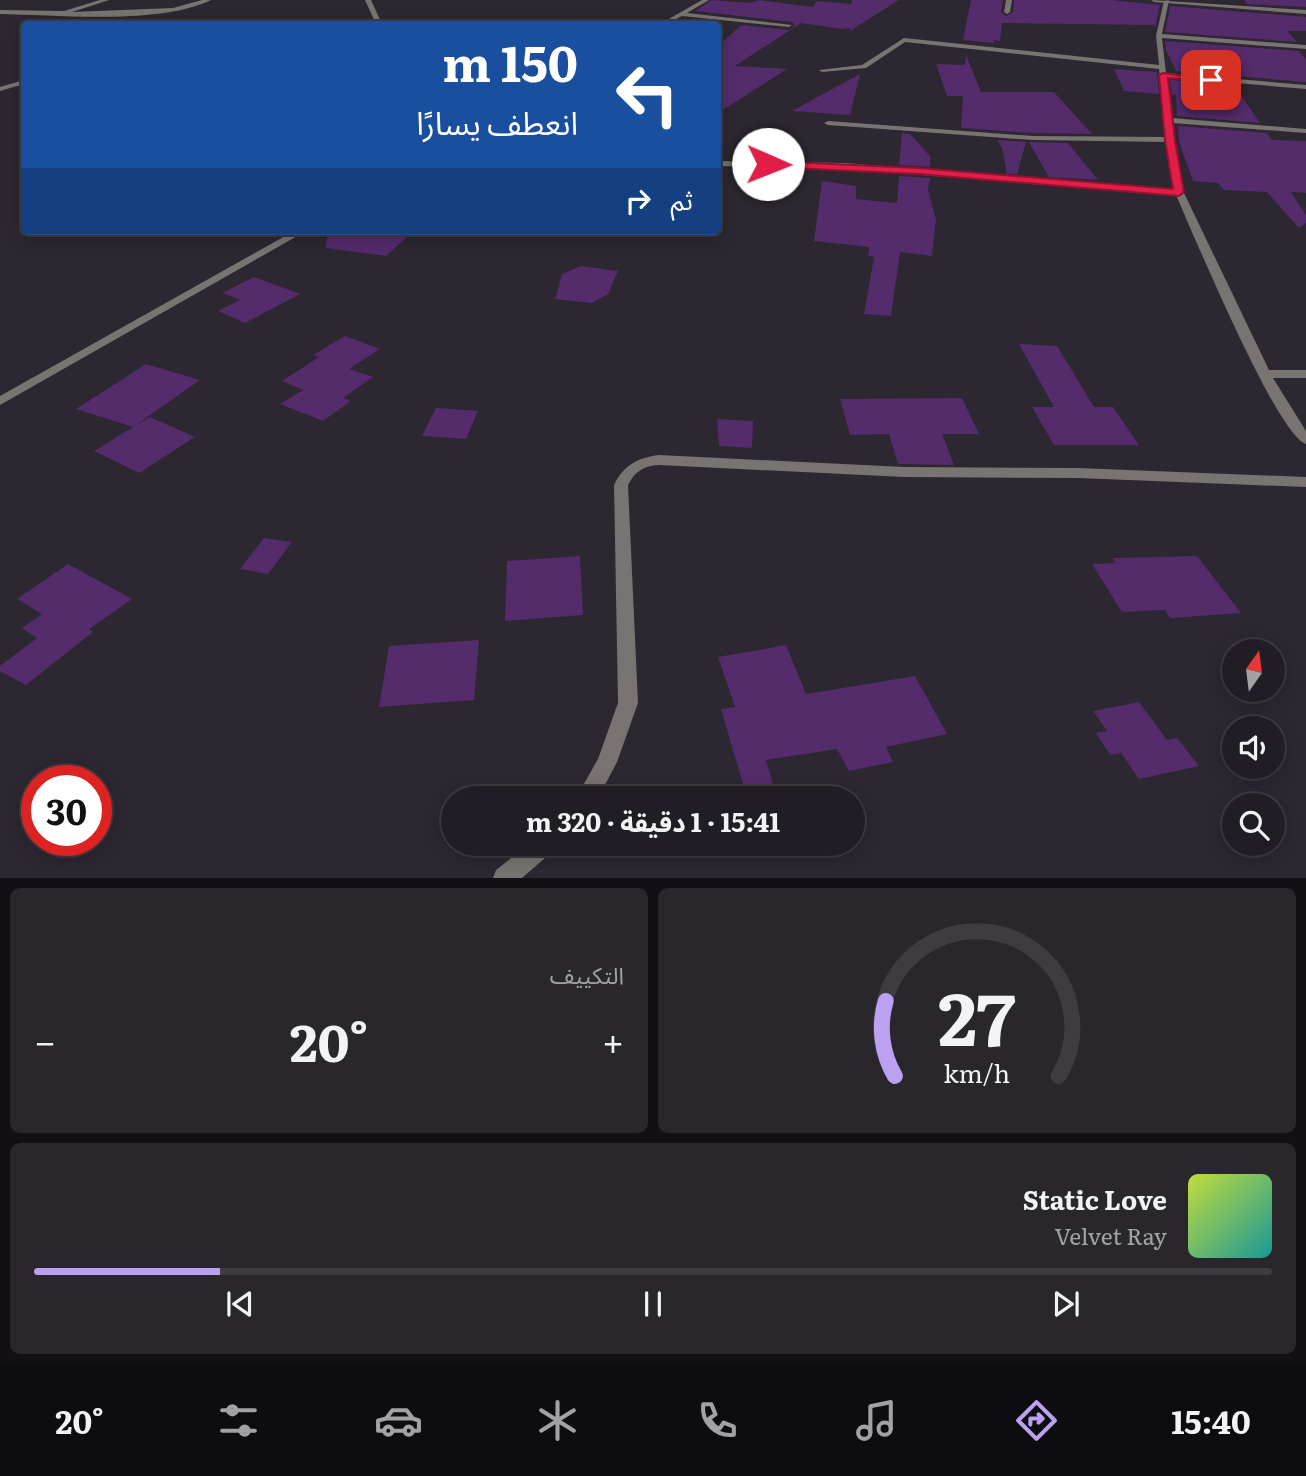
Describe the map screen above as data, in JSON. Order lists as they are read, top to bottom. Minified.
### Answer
{"north":"top","page":{"turn":["150 m","انعطف يسارًا"],"then":"ثم","limit":"30","trip":"15:41 · 1 دقيقة · 320 m","tile":"التكييف","heat":["−","20°","+"],"song":["Static Love","Velvet Ray"],"tabs":["15:40","20°"],"gauge":["27","km/h"]}}
